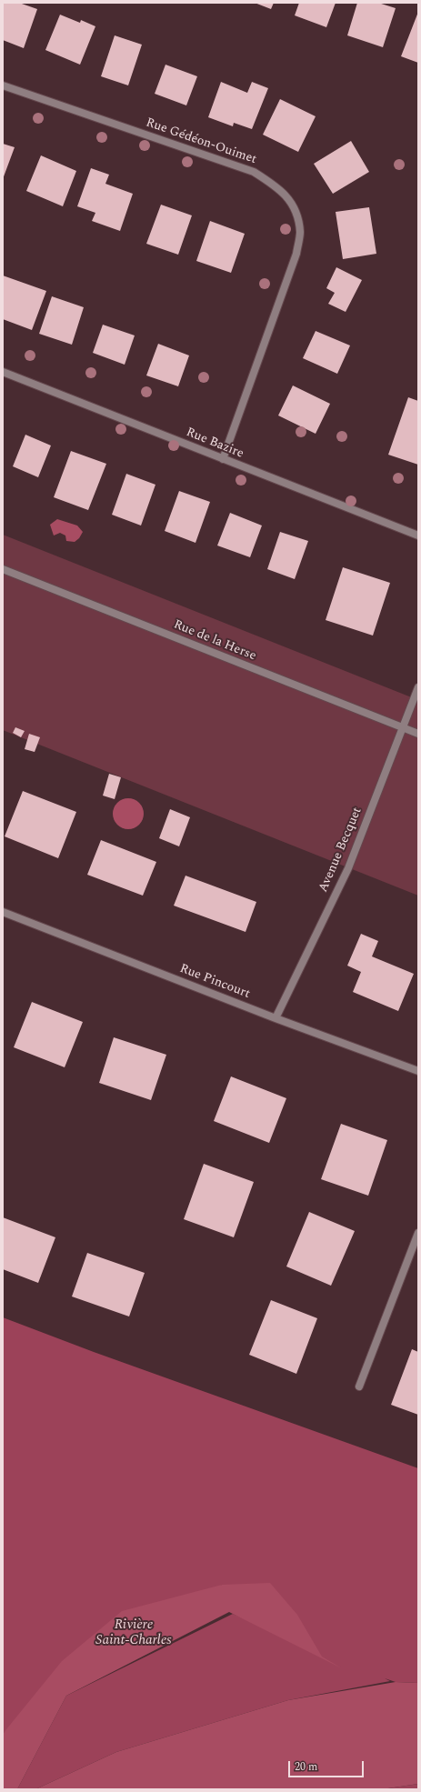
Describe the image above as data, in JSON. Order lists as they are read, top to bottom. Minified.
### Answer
{"streets":{"street":["Rue Gédéon-Ouimet","Rue Bazire","Rue de la Herse","Avenue Becquet","Rue Pincourt"]},"crossings":[["Rue Gédéon-Ouimet","Rue Bazire"],["Rue de la Herse","Avenue Becquet"],["Avenue Becquet","Rue Pincourt"]],"water":["Rivière Saint-Charles"],"scale_bar":"20 m"}
